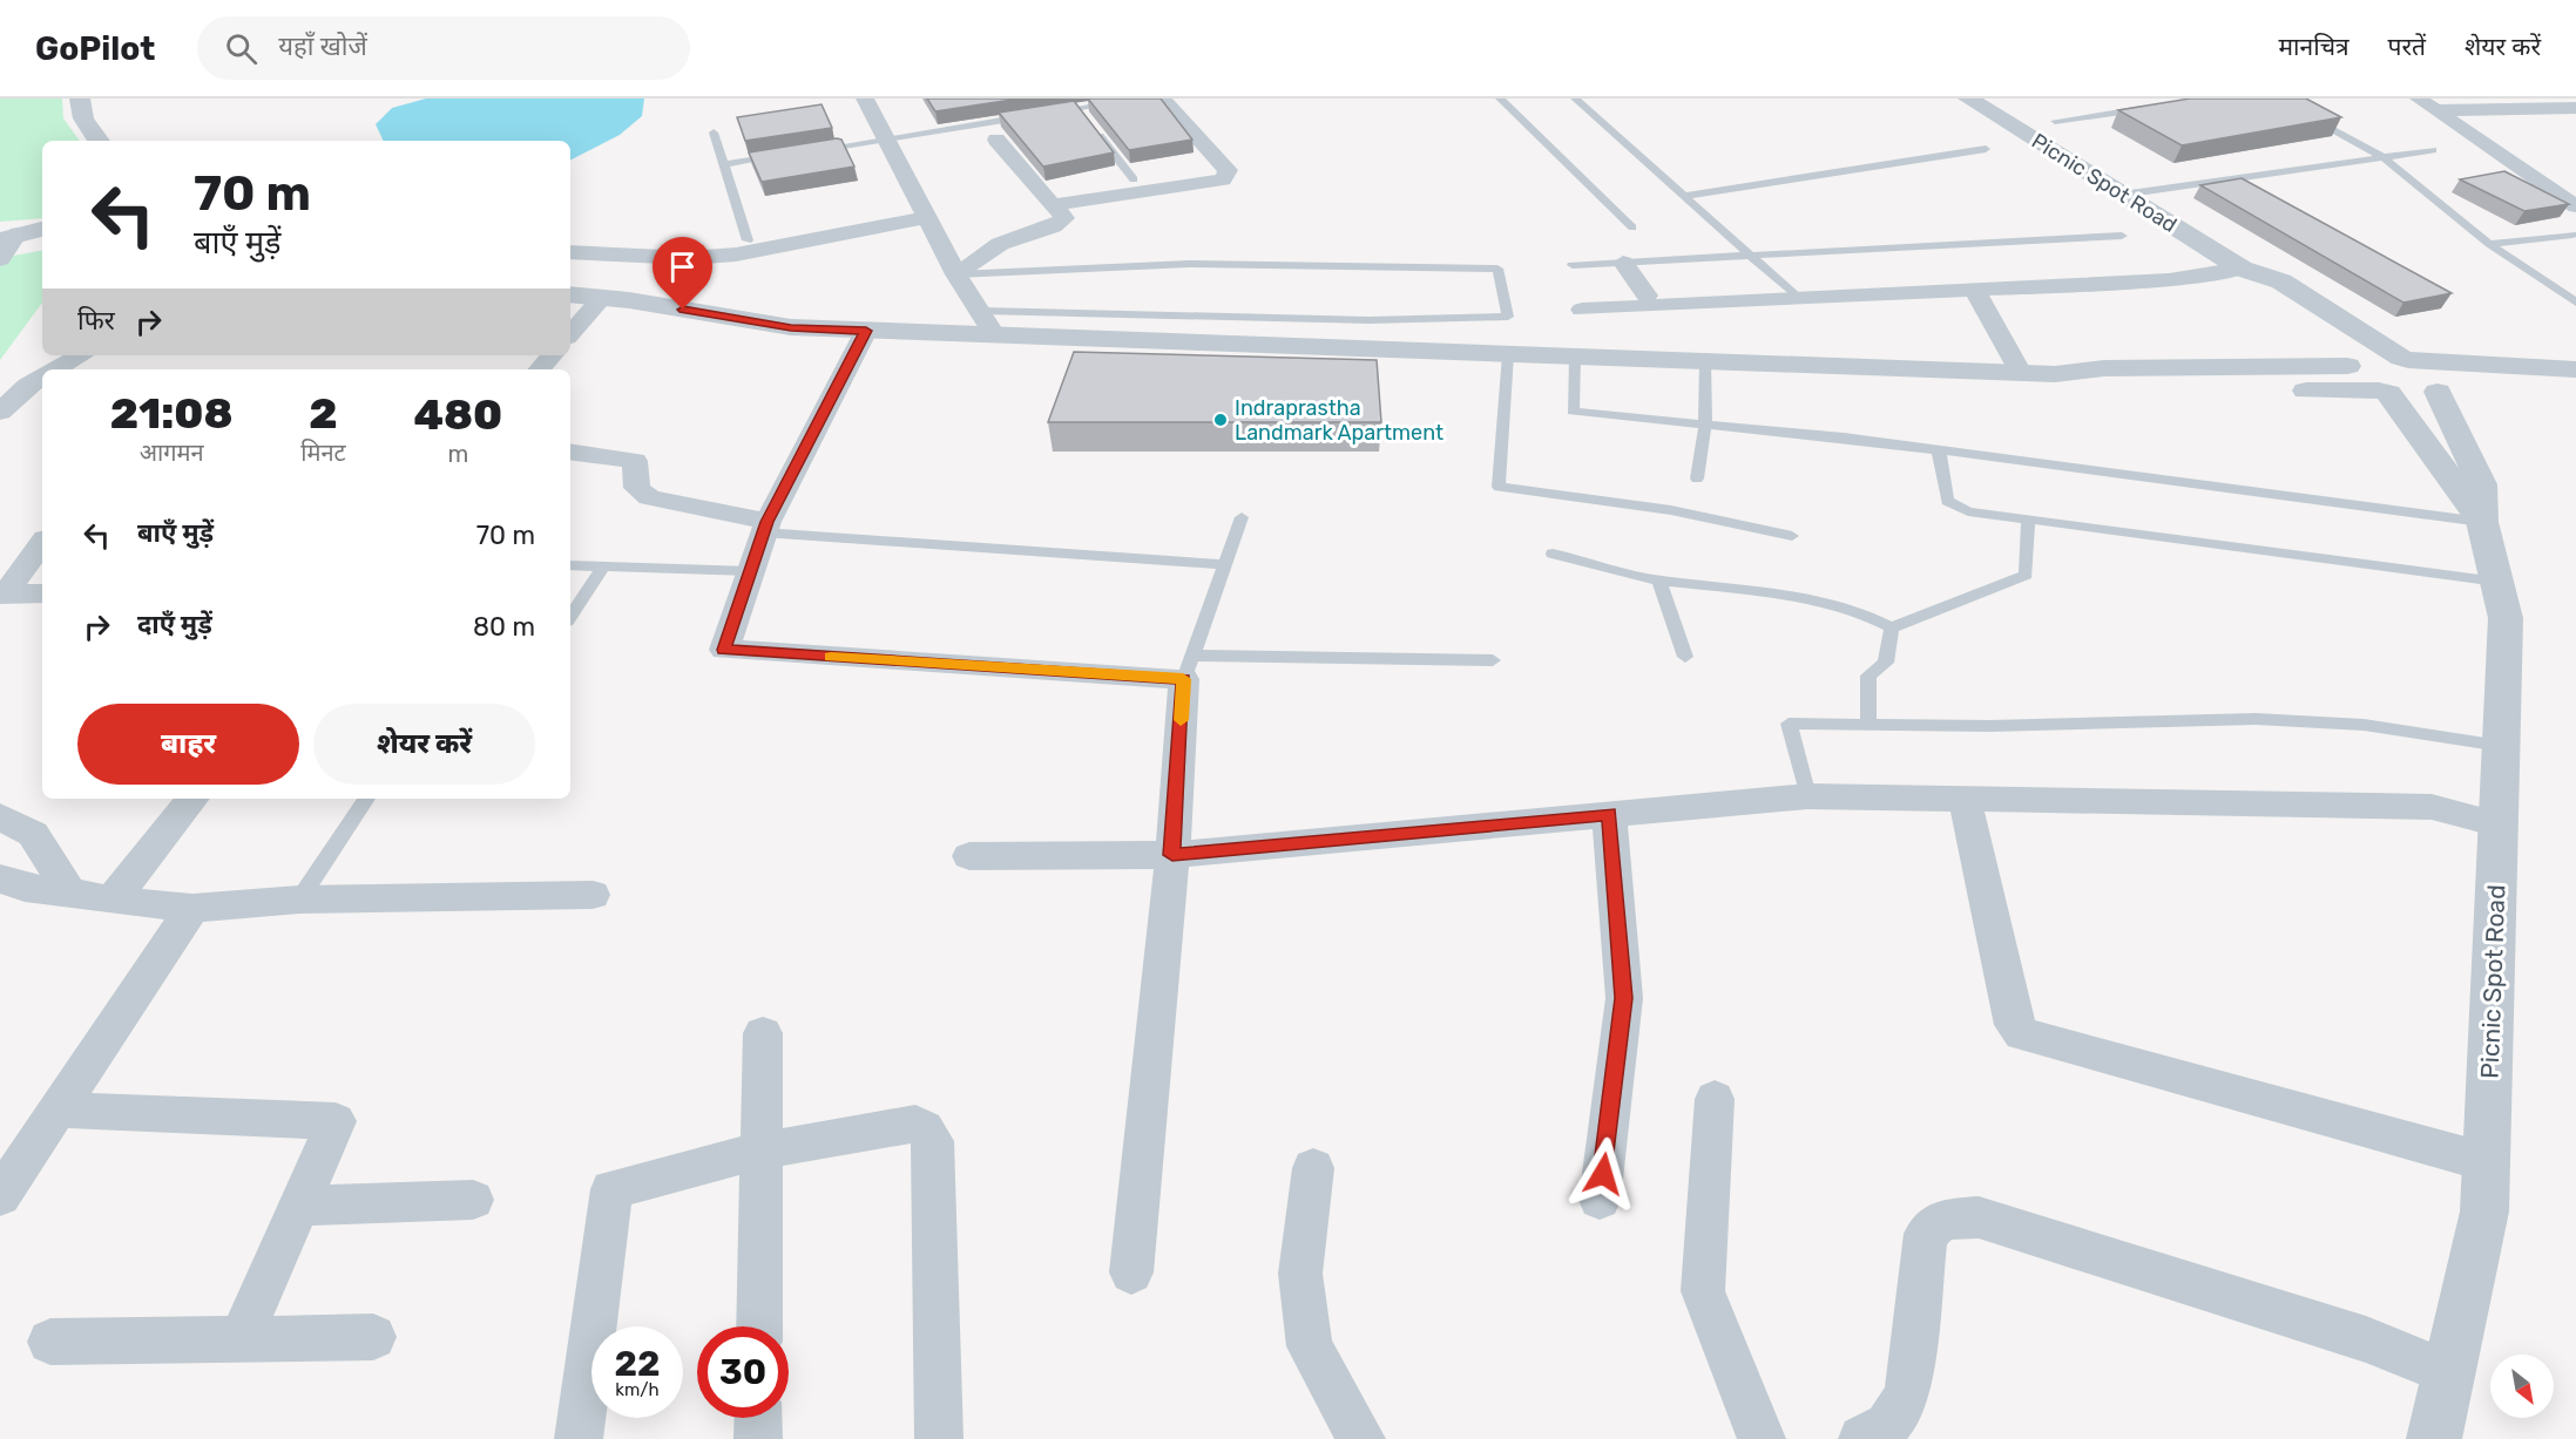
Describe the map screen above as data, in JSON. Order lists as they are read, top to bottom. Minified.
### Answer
{"streets":{"street":["Picnic Spot Road"]},"places":["Indraprastha Landmark Apartment"],"north":"bottom right","page":{"header":"GoPilot","search":"यहाँ खोजें","nav":["मानचित्र","परतें","शेयर करें"],"turn":["70 m","बाएँ मुड़ें"],"then":"फिर","eta":["21:08","आगमन","2","मिनट","480","m"],"list":[{"name":"बाएँ मुड़ें","value":"70 m"},{"name":"दाएँ मुड़ें","value":"80 m"}],"buttons":["बाहर","शेयर करें"],"speed":"22 km/h","limit":"30"}}
